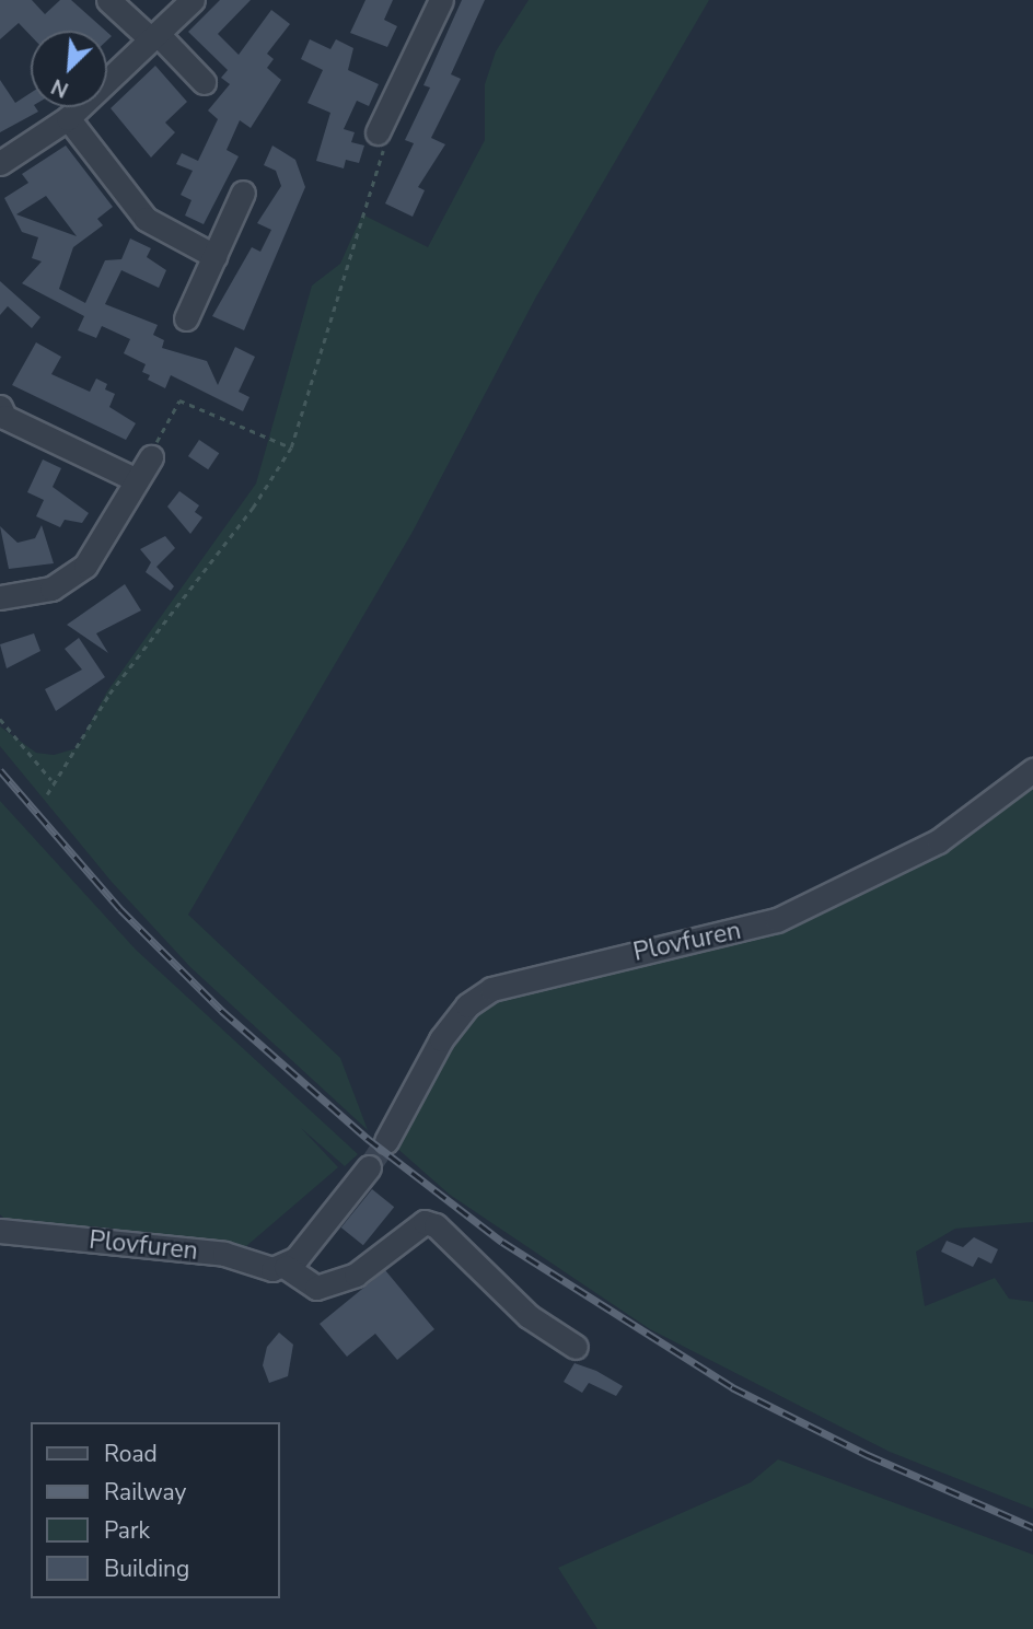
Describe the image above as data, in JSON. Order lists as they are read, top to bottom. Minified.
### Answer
{"streets":{"street":["Plovfuren"]},"legend":["Road","Railway","Park","Building"],"north":"bottom left"}
